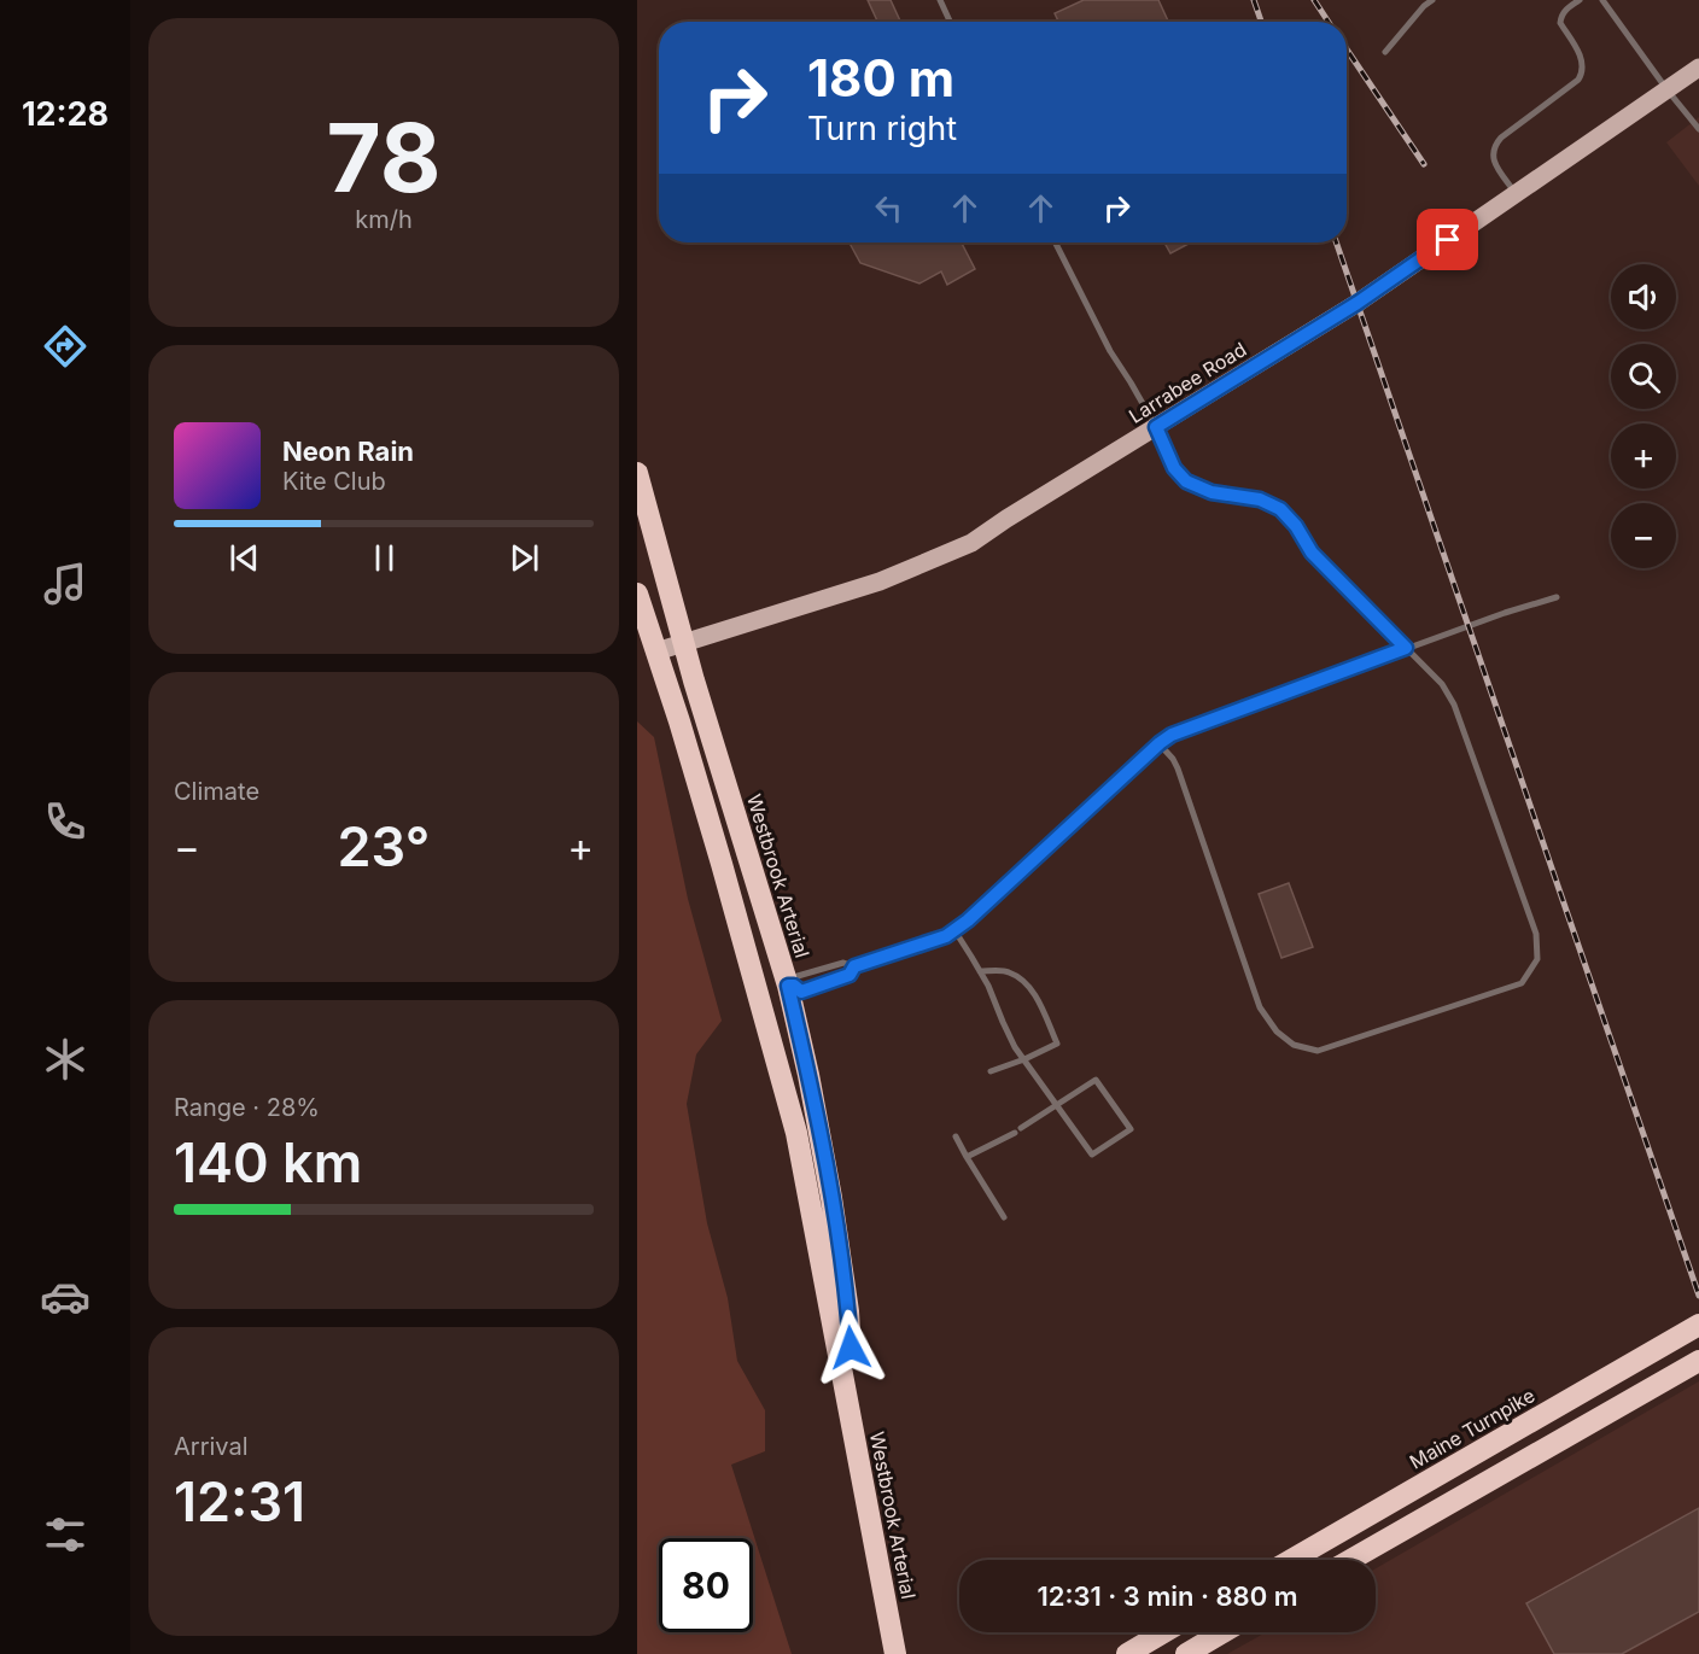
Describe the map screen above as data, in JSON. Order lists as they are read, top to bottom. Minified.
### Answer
{"streets":{"highway":["Westbrook Arterial","Maine Turnpike"],"main road":["Larrabee Road"]},"crossings":[["Larrabee Road","Westbrook Arterial"]],"page":{"tabs":"12:28","tile":[["78","km/h"],"Climate",["Range · 28%","140 km"],["Arrival","12:31"]],"turn":["180 m","Turn right"],"map_buttons":["+","−"],"song":["Neon Rain","Kite Club"],"heat":["−","23°","+"],"limit":"80","trip":"12:31 · 3 min · 880 m"}}
